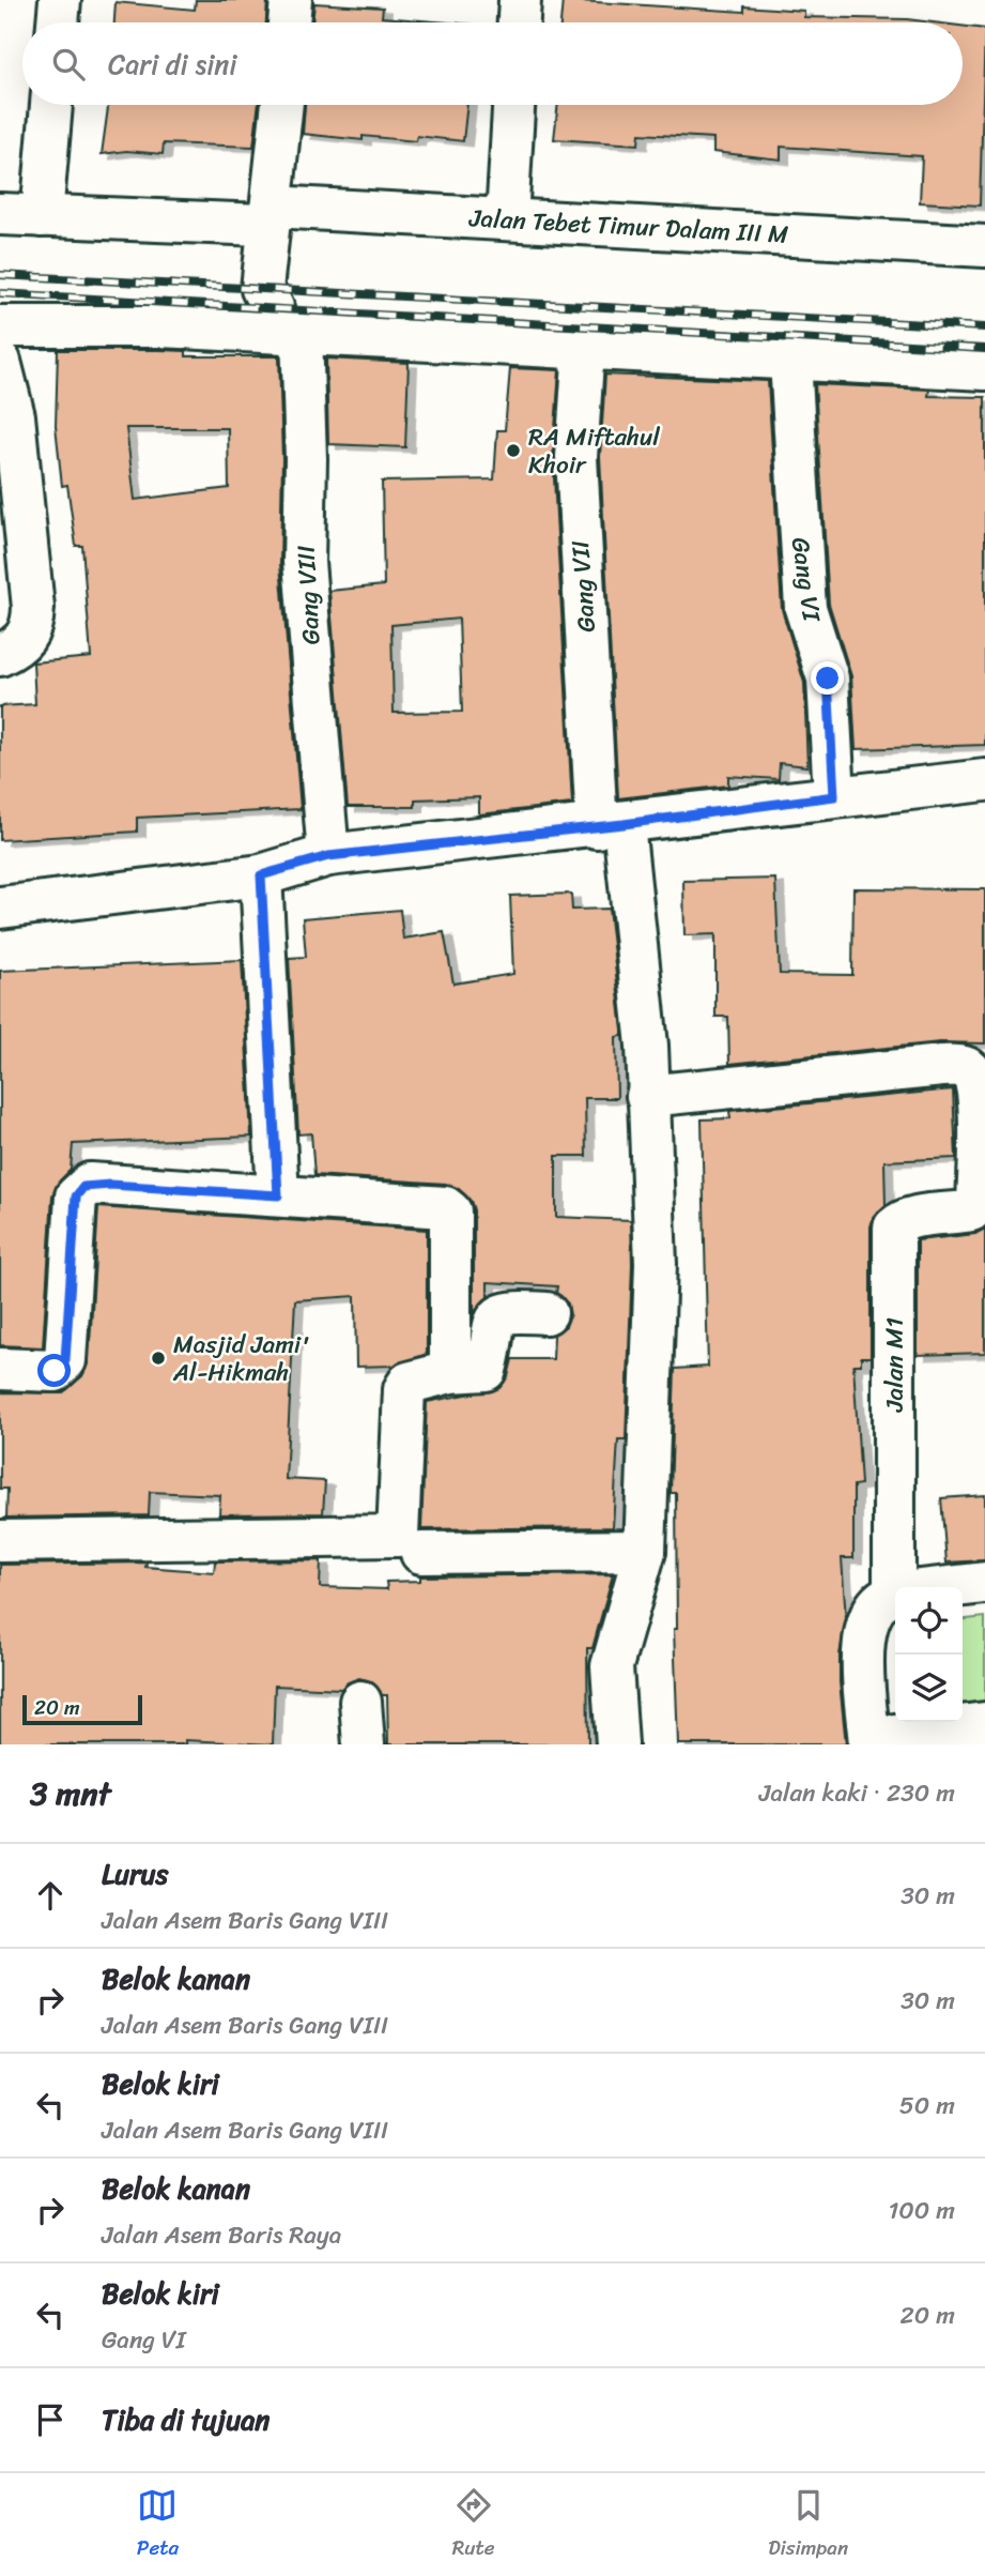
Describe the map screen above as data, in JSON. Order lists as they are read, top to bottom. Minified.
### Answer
{"streets":{"street":["Jalan Tebet Timur Dalam III M","Gang VI","Gang VII","Gang VIII","Jalan M1"]},"crossings":[["Jalan Tebet Timur Dalam III M","Gang VIII"],["Gang VII","Jalan M1"]],"places":["RA Miftahul Khoir","Masjid Jami' Al-Hikmah"],"scale_bar":"20 m","page":{"search":"Cari di sini","scale":"20 m","heading":["3 mnt","Jalan kaki · 230 m"],"list":[["Lurus","Jalan Asem Baris Gang VIII","30 m"],["Belok kanan","Jalan Asem Baris Gang VIII","30 m"],["Belok kiri","Jalan Asem Baris Gang VIII","50 m"],["Belok kanan","Jalan Asem Baris Raya","100 m"],["Belok kiri","Gang VI","20 m"],"Tiba di tujuan"],"nav":["Peta","Rute","Disimpan"]}}
